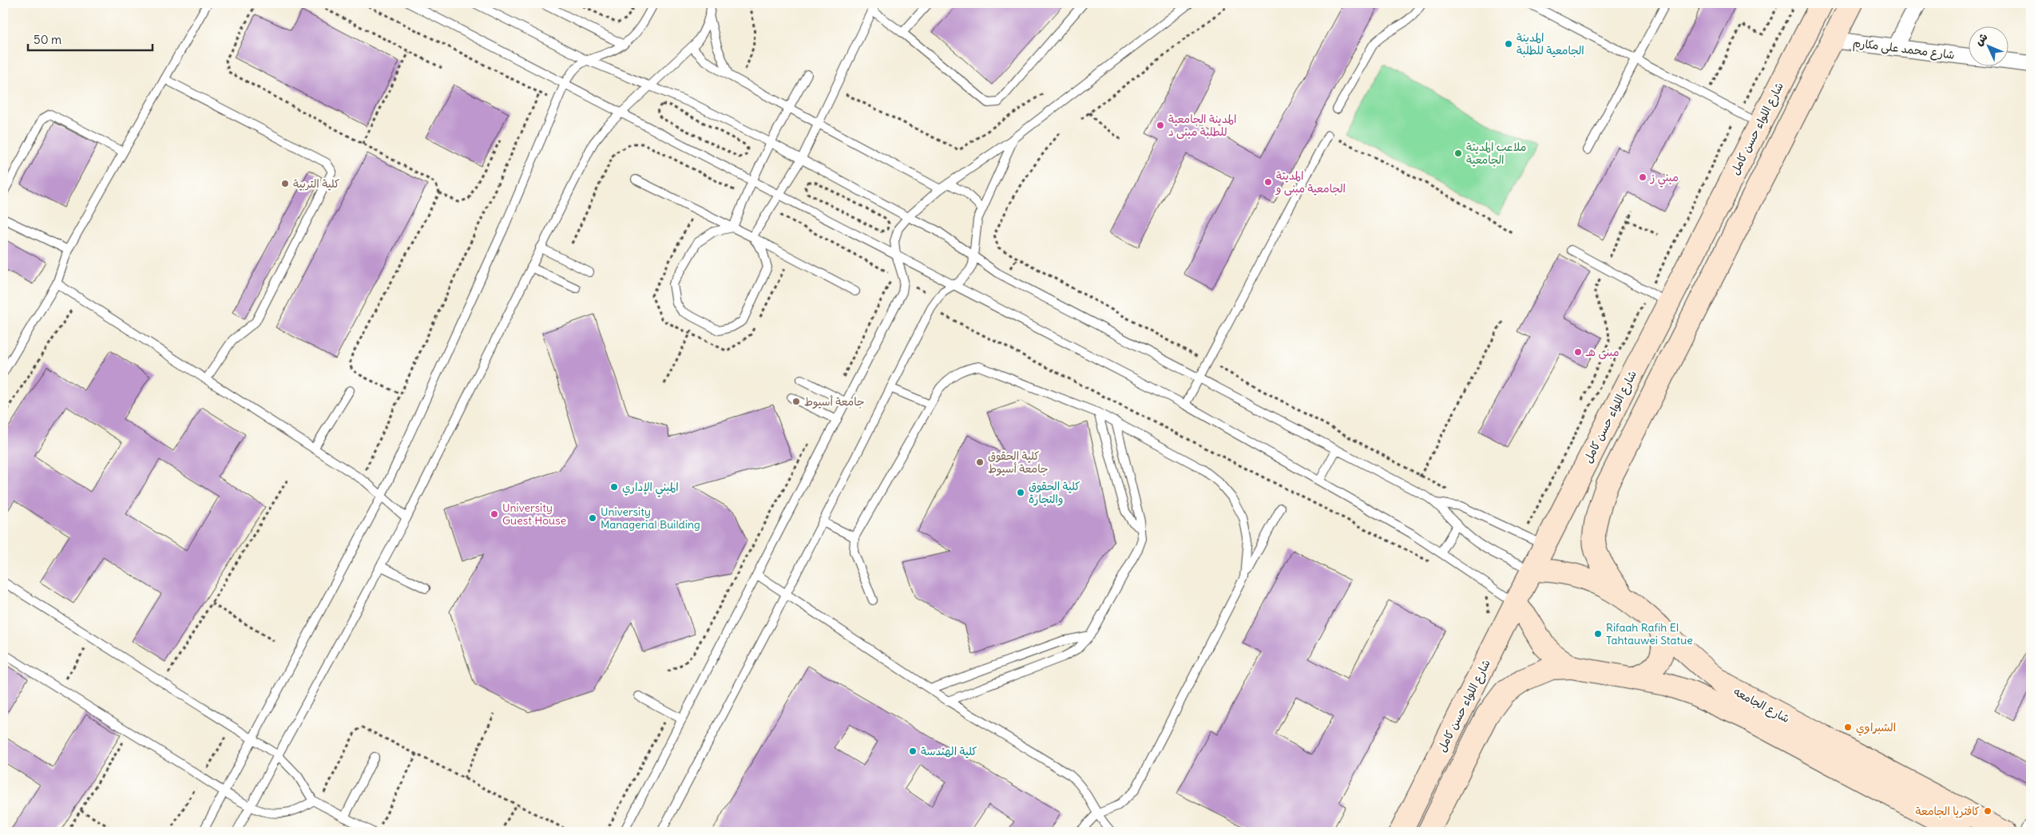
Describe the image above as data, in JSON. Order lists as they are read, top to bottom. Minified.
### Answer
{"streets":{"main road":["شارع اللواء حسن كامل","شارع الجامعه"],"street":["شارع محمد على مكارم"]},"crossings":[["شارع اللواء حسن كامل","شارع الجامعه"]],"places":["المدينة الجامعية للطلبة","المدينة الجامعية للطلبة مبنى د","ملاعب المدينة الجامعية","مبني ز","المدينة الجامعية مبنى و","كلية التربية","مبنى هـ","جامعة أسيوط","كلية الحقوق جامعة أسيوط","المبني الإداري","كلية الحقوق والتجارة","University Guest House","University Managerial Building","Rifaah Rafih El Tahtauwei Statue","الشبراوي","كلية الهندسة","كافتريا الجامعة"],"scale_bar":"50 m","north":"top left"}
